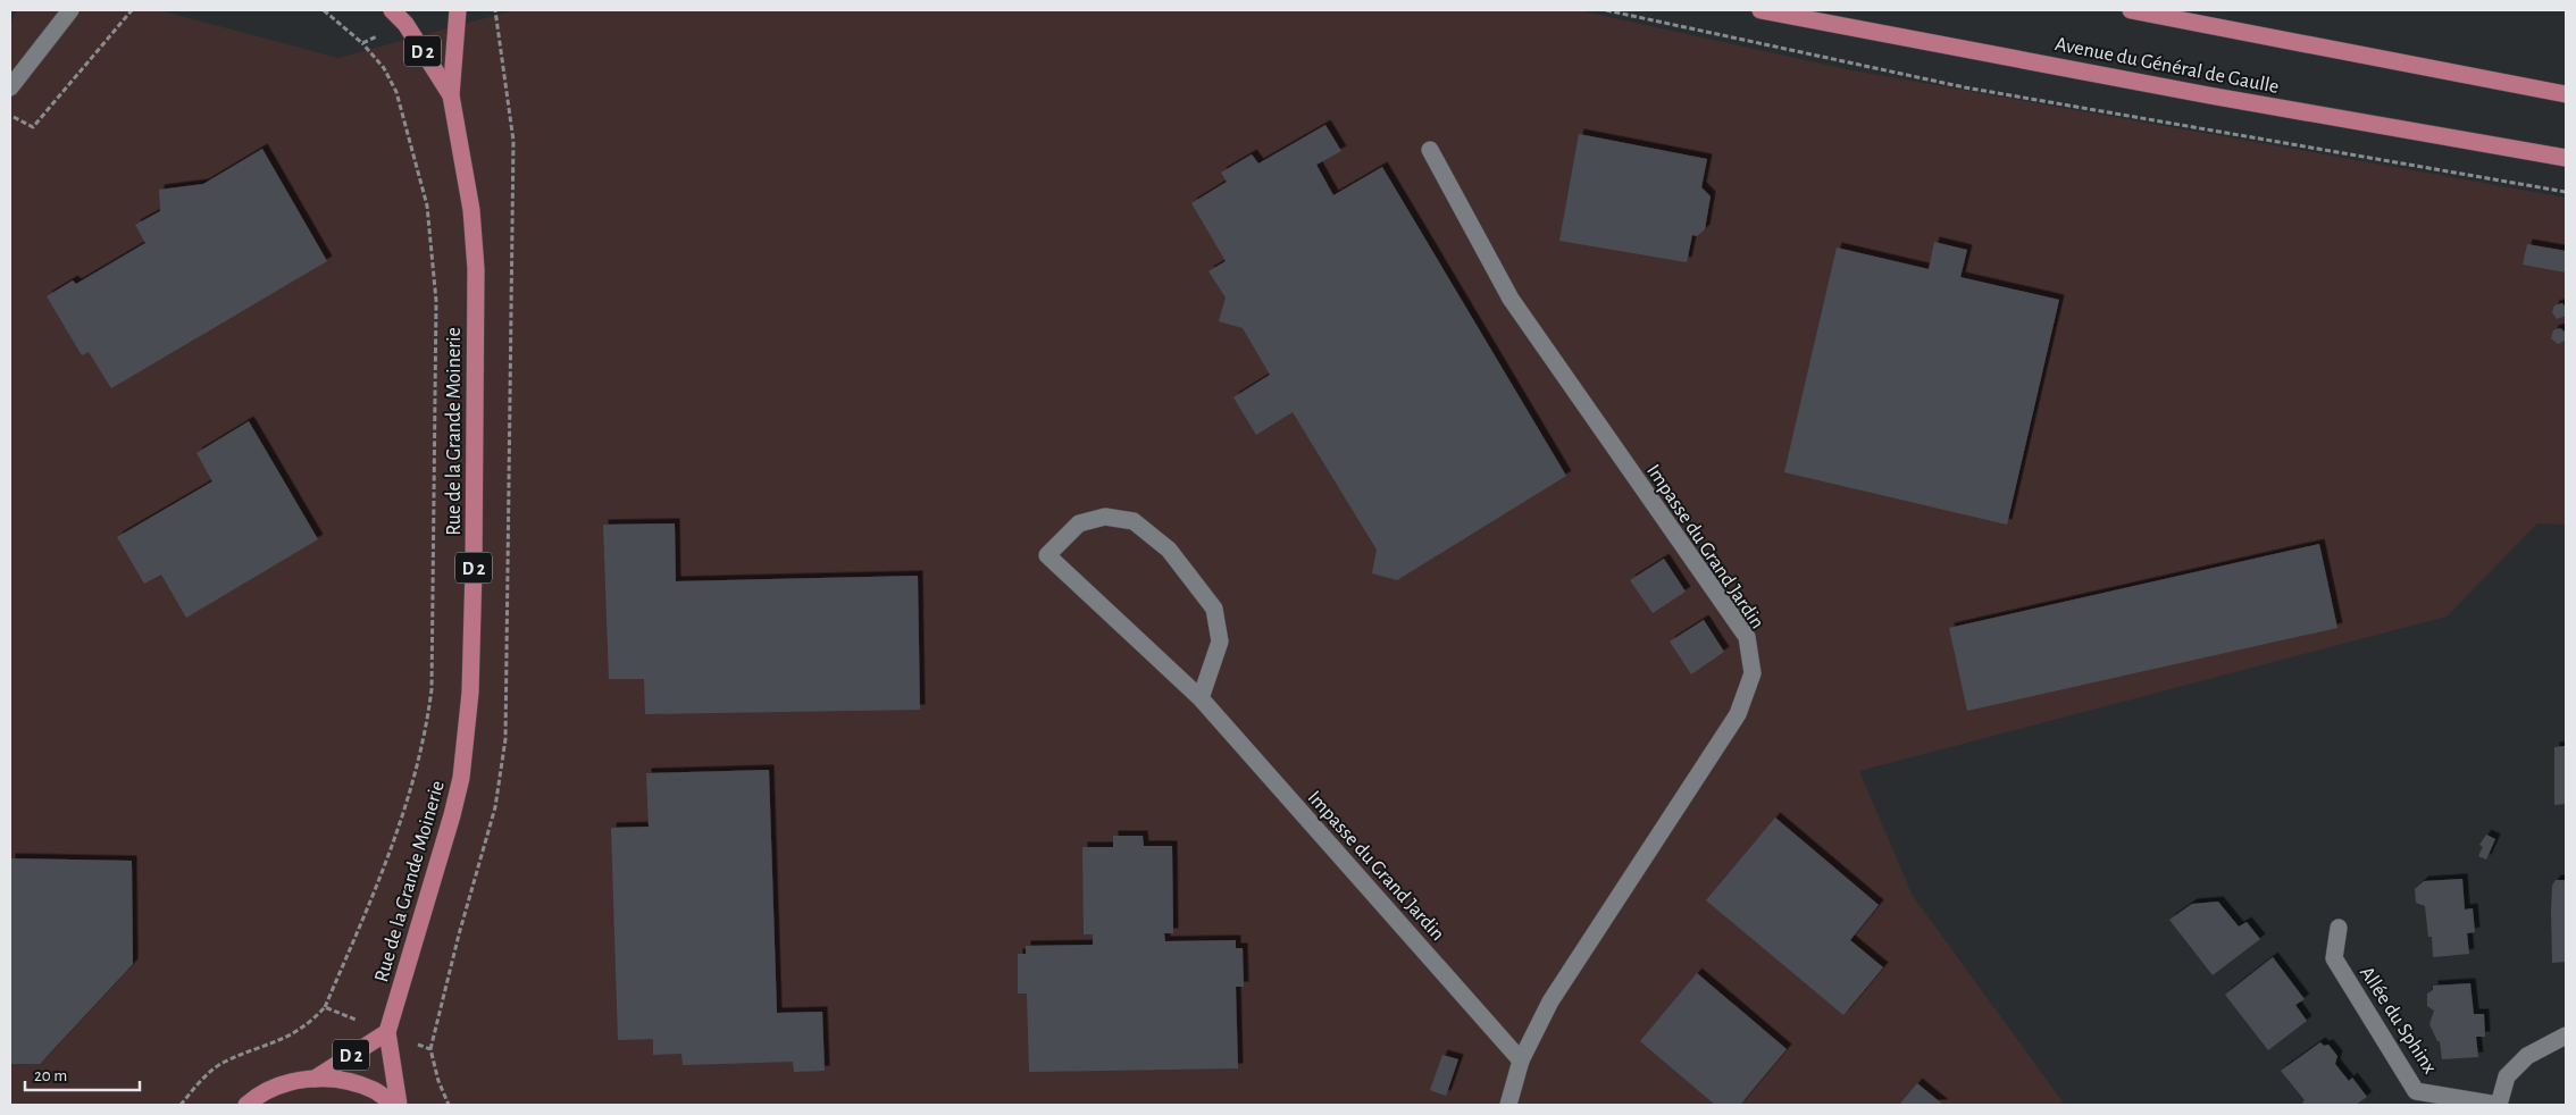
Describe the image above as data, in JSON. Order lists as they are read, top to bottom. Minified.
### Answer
{"streets":{"main road":["D 2","Avenue du Général de Gaulle","Rue de la Grande Moinerie"],"street":["Impasse du Grand Jardin","Allée du Sphinx"]},"crossings":[["D 2","Rue de la Grande Moinerie"]],"scale_bar":"20 m"}
